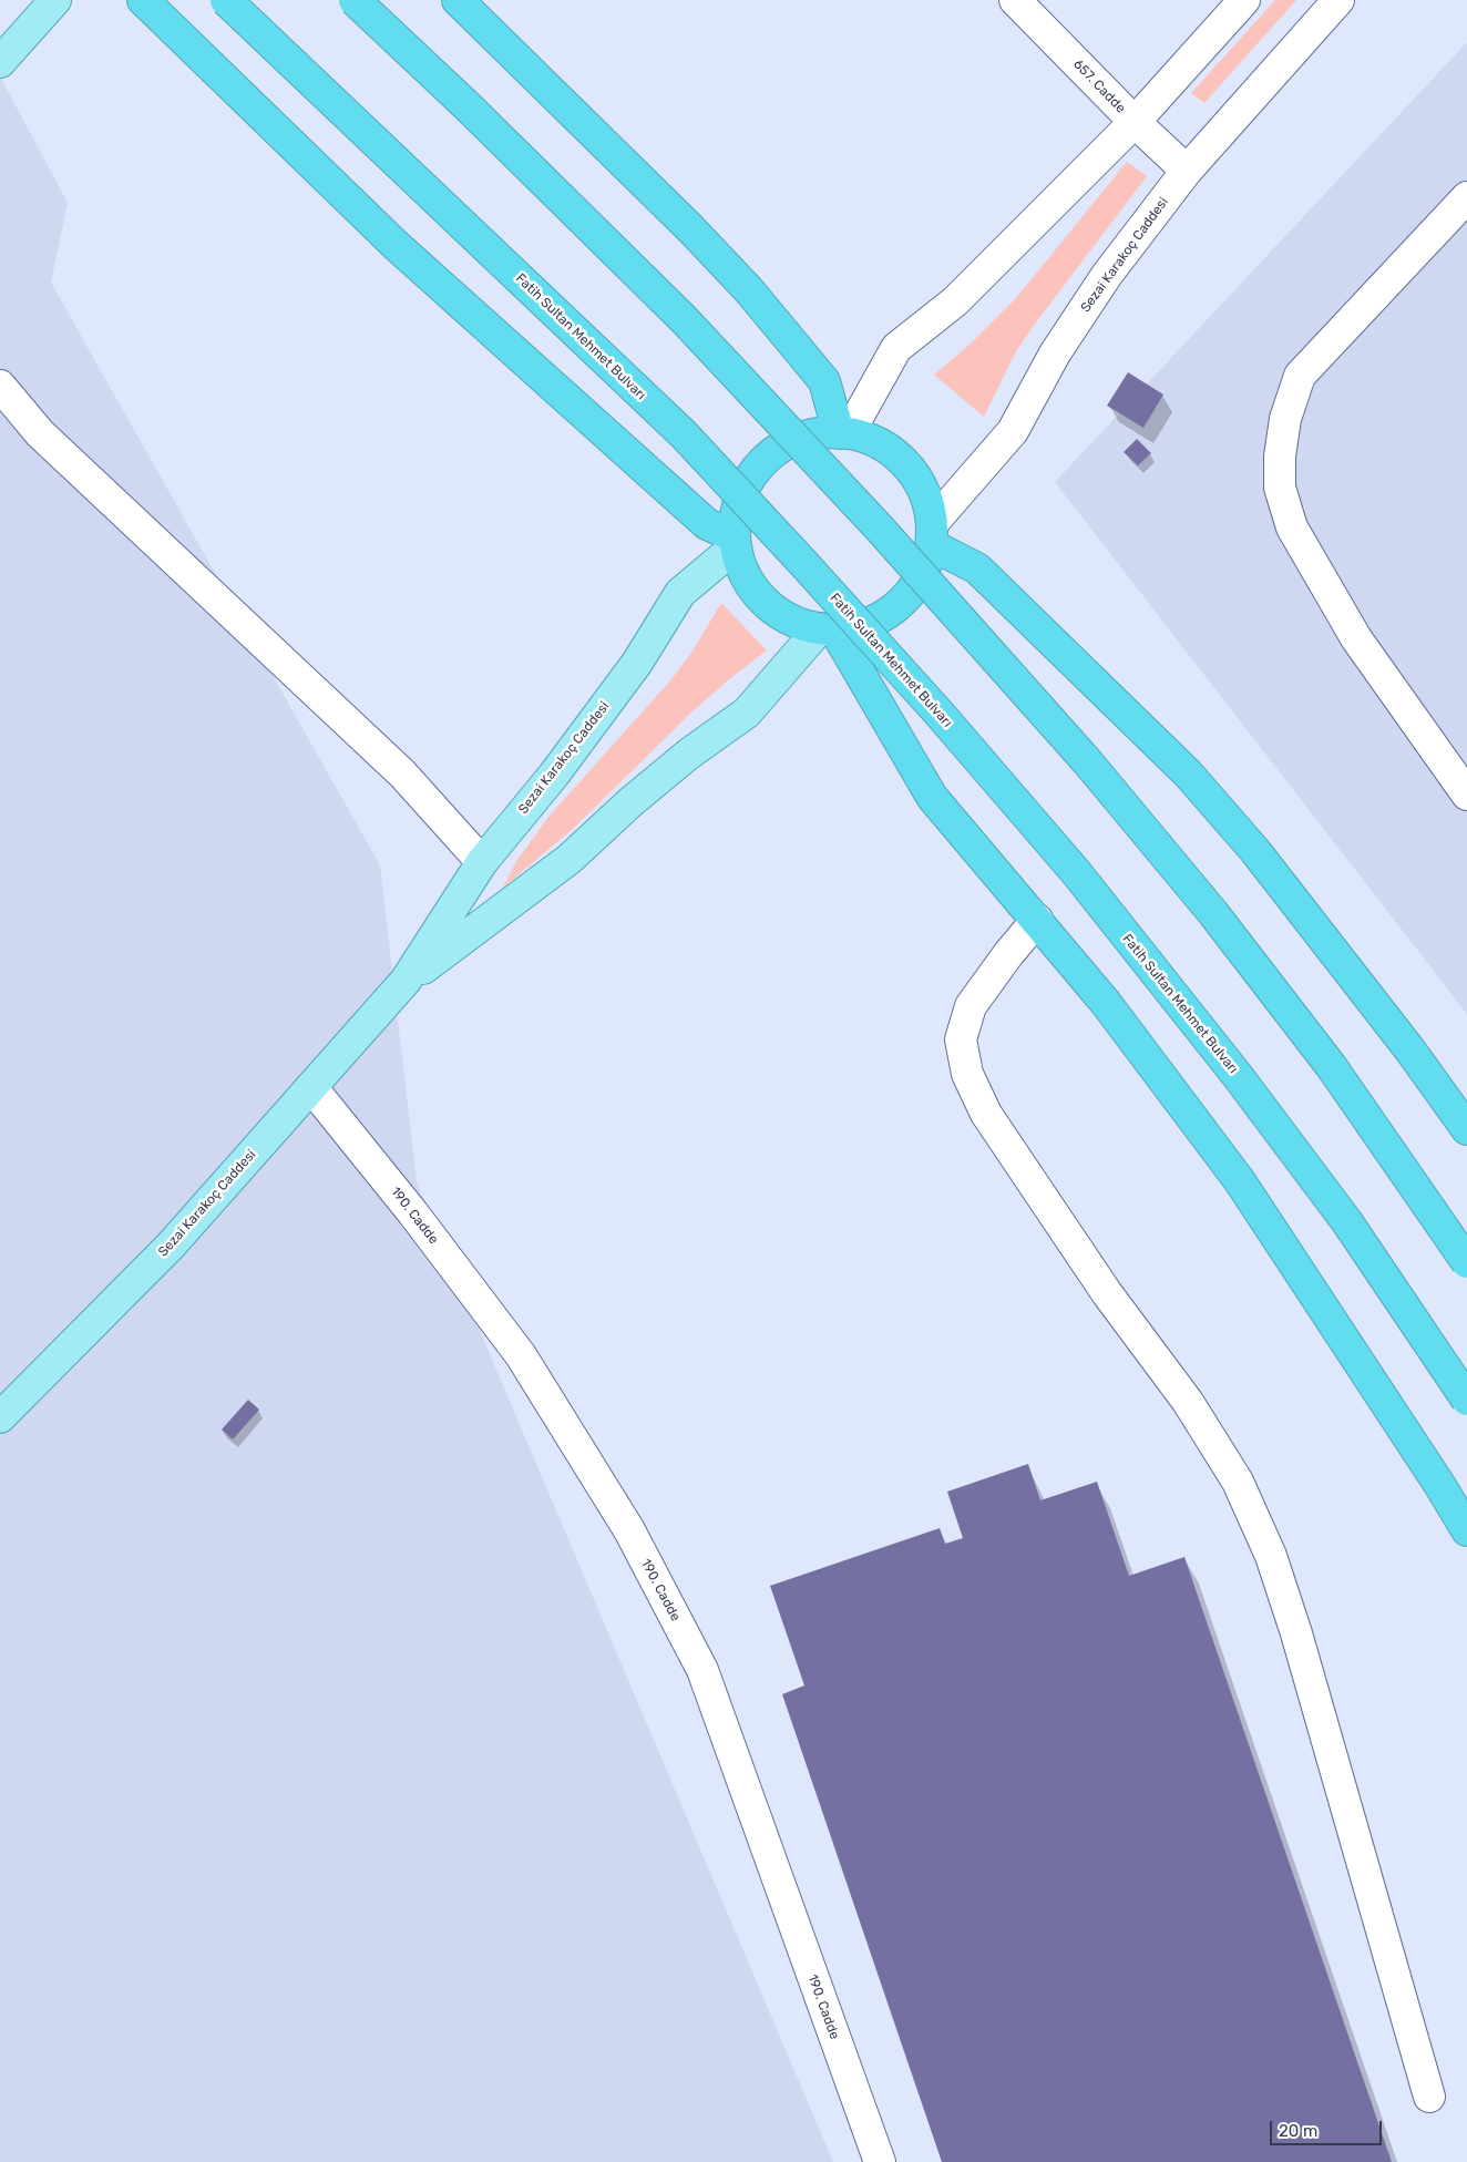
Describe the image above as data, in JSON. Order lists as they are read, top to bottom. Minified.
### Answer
{"streets":{"highway":["Fatih Sultan Mehmet Bulvarı"],"main road":["Sezai Karakoç Caddesi"],"street":["657. Cadde","190. Cadde"]},"crossings":[["657. Cadde","Sezai Karakoç Caddesi"],["Sezai Karakoç Caddesi","190. Cadde"]],"scale_bar":"20 m"}
